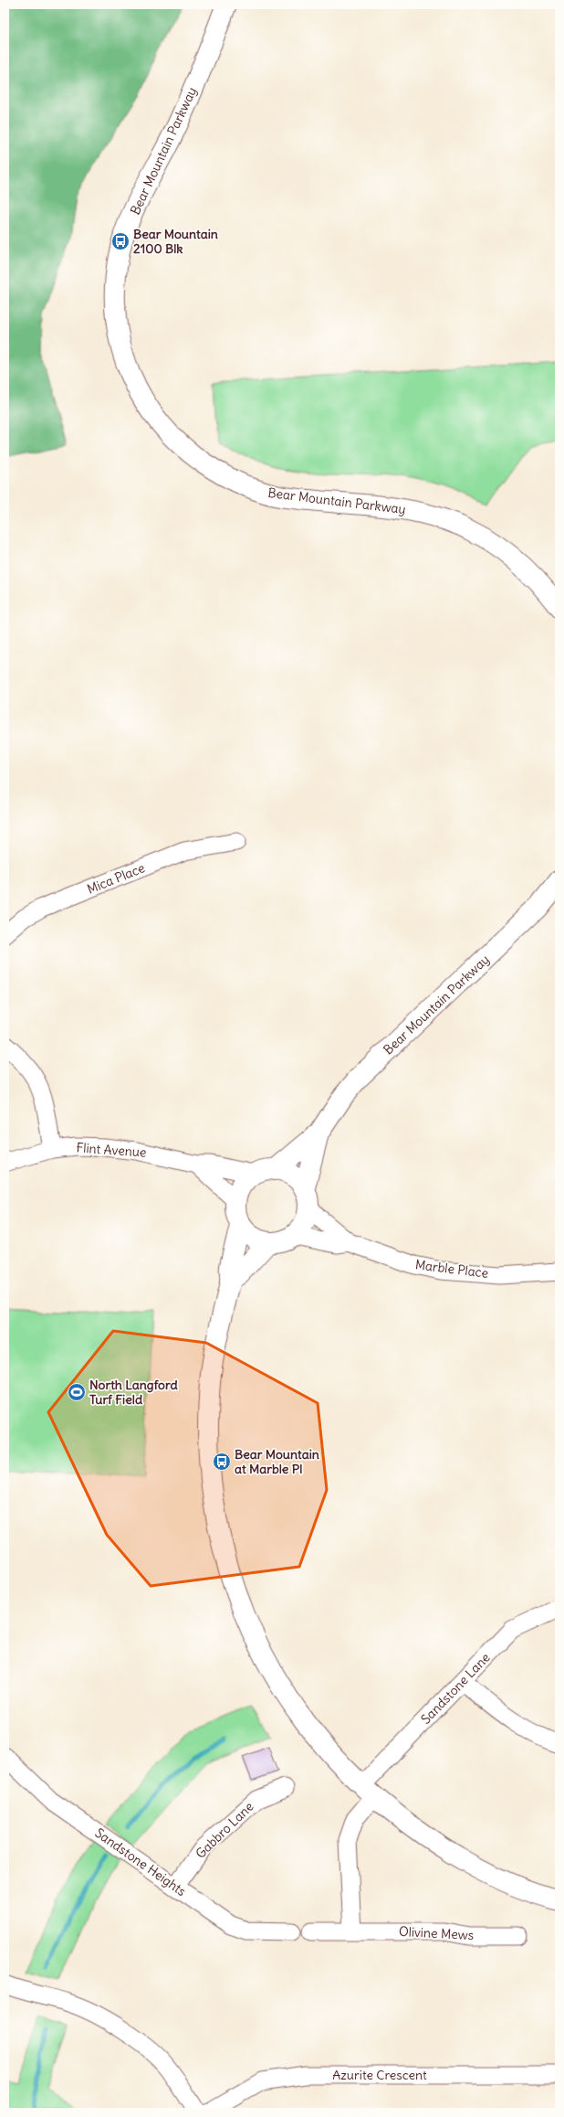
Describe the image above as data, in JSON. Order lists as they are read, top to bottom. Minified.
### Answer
{"streets":{"street":["Bear Mountain Parkway","Mica Place","Flint Avenue","Marble Place","Sandstone Lane","Gabbro Lane","Sandstone Heights","Olivine Mews","Azurite Crescent"]},"crossings":[["Bear Mountain Parkway","Flint Avenue"],["Bear Mountain Parkway","Marble Place"],["Flint Avenue","Marble Place"],["Gabbro Lane","Sandstone Heights"]],"places":{"bus stop":["Bear Mountain 2100 Blk","Bear Mountain at Marble Pl"],"sports":["North Langford Turf Field"]}}
